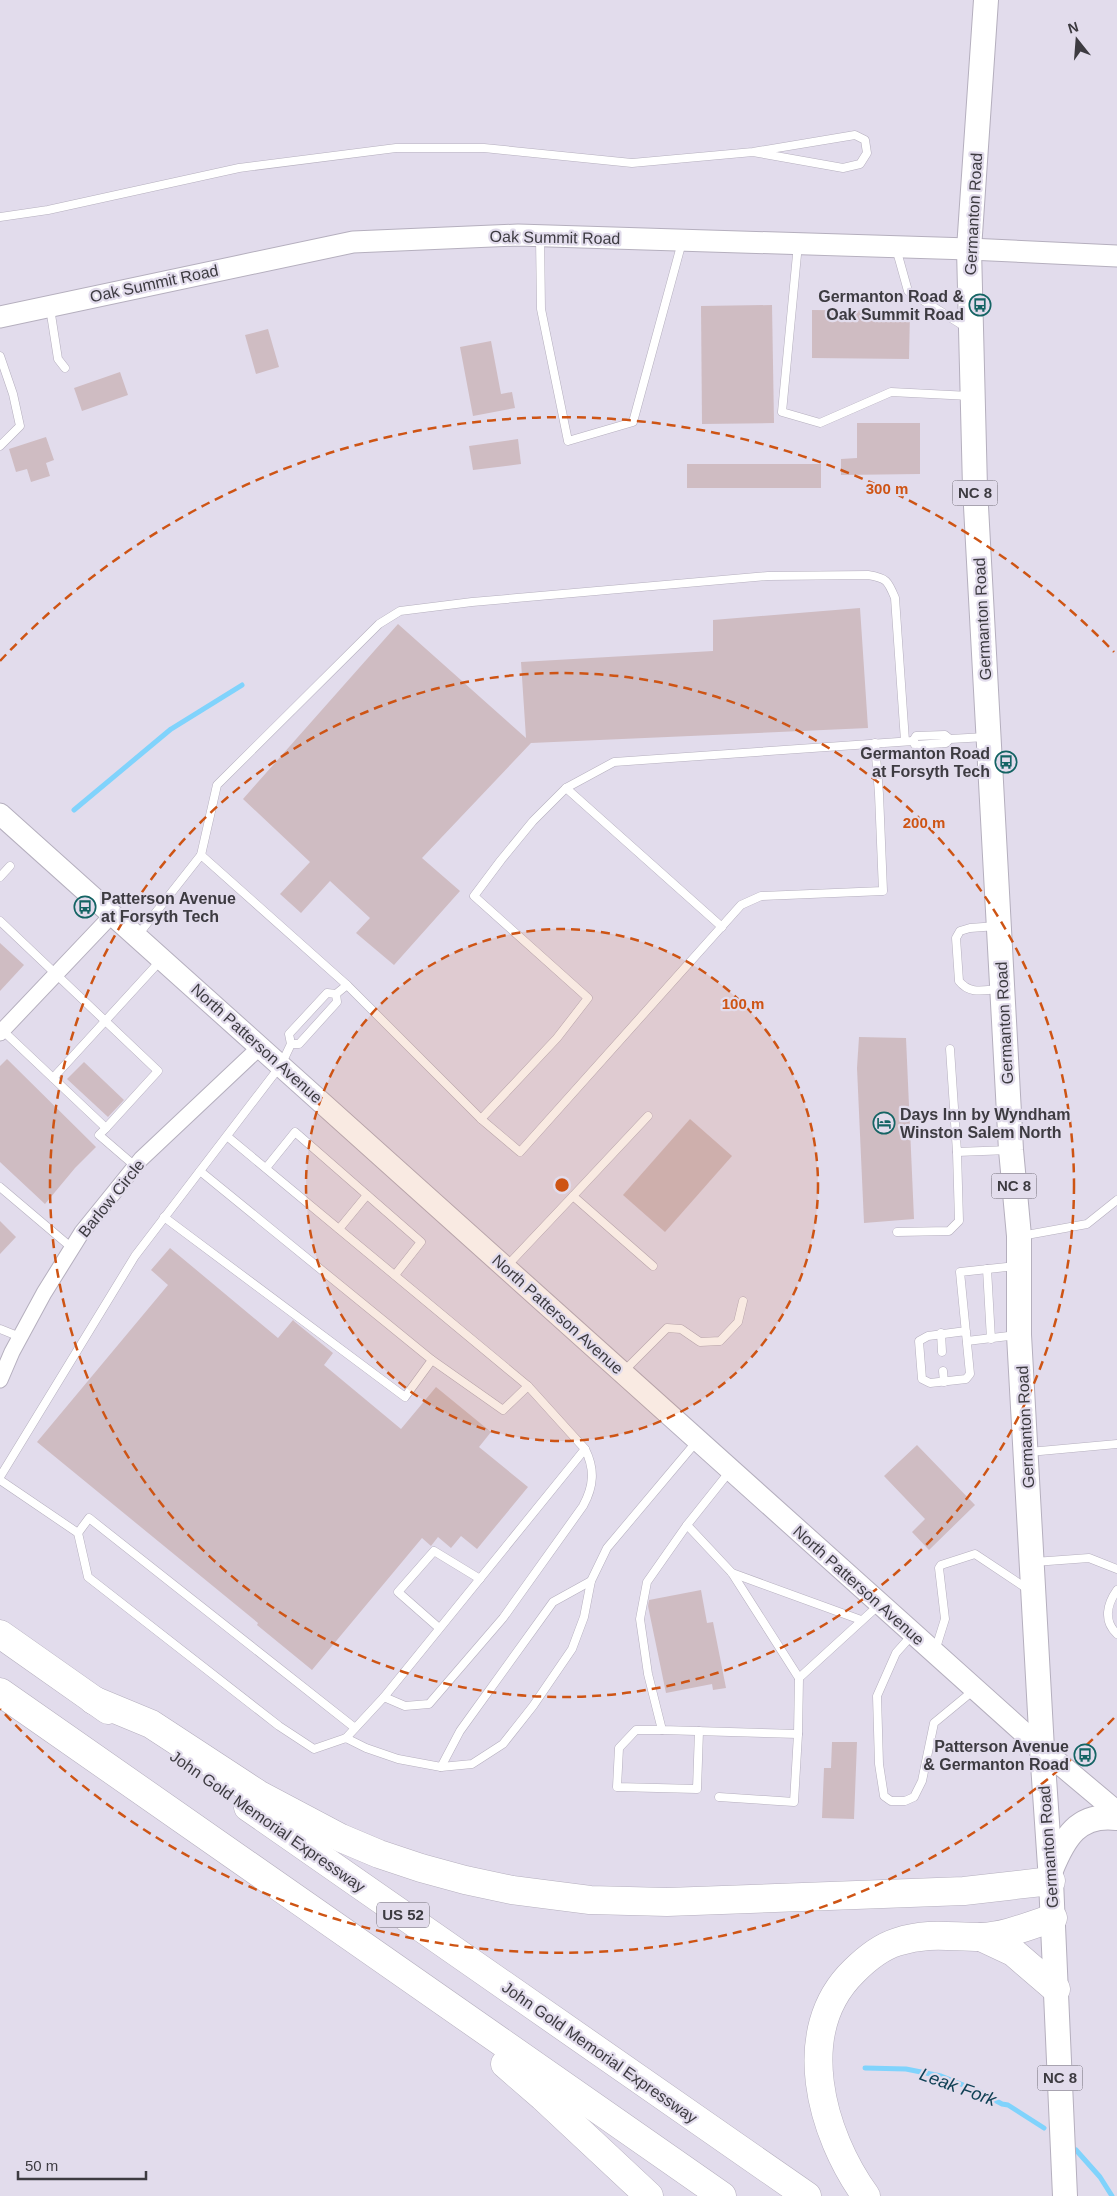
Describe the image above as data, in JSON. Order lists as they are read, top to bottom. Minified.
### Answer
{"streets":{"highway":["John Gold Memorial Expressway","US 52"],"main road":["Germanton Road","Oak Summit Road","NC 8","North Patterson Avenue"],"street":["Barlow Circle"]},"crossings":[["Germanton Road","Oak Summit Road"],["Germanton Road","North Patterson Avenue"],["North Patterson Avenue","Barlow Circle"]],"water":["Leak Fork"],"places":{"bus stop":["Germanton Road & Oak Summit Road","Germanton Road at Forsyth Tech","Patterson Avenue at Forsyth Tech","Patterson Avenue & Germanton Road"],"hotel":["Days Inn by Wyndham Winston Salem North"]},"scale_bar":"50 m","north":"top","rings":["300 m","200 m","100 m"]}
